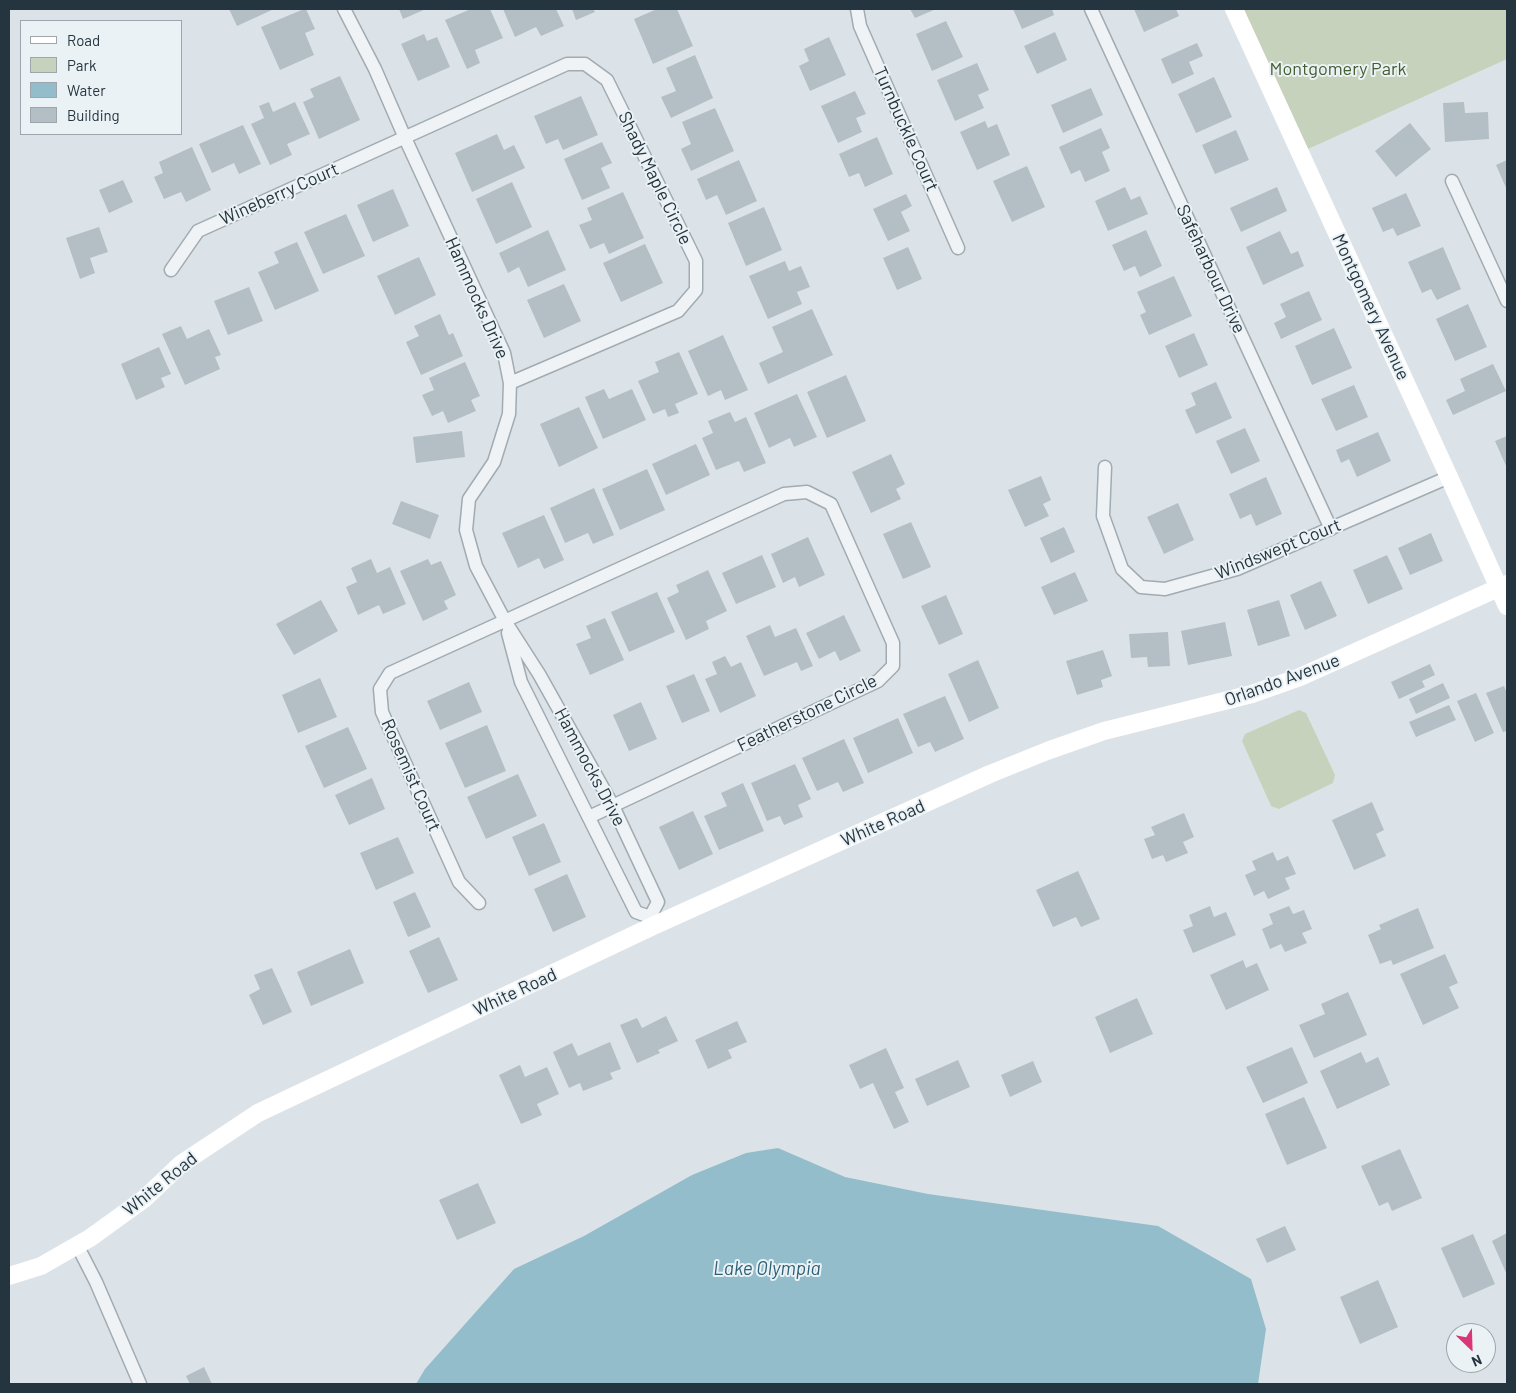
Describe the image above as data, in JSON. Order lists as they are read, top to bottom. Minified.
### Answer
{"streets":{"street":["Turnbuckle Court","Shady Maple Circle","Wineberry Court","Safeharbour Drive","Hammocks Drive","Montgomery Avenue","Windswept Court","Orlando Avenue","Featherstone Circle","Rosemist Court","White Road"]},"crossings":[["Shady Maple Circle","Wineberry Court"],["Shady Maple Circle","Hammocks Drive"],["Wineberry Court","Hammocks Drive"],["Safeharbour Drive","Windswept Court"],["Hammocks Drive","Featherstone Circle"],["Hammocks Drive","Rosemist Court"],["Hammocks Drive","White Road"],["Montgomery Avenue","Windswept Court"],["Montgomery Avenue","Orlando Avenue"],["Orlando Avenue","White Road"],["Featherstone Circle","Rosemist Court"]],"water":["Lake Olympia"],"parks":["Montgomery Park"],"legend":["Road","Park","Water","Building"],"north":"bottom right"}
